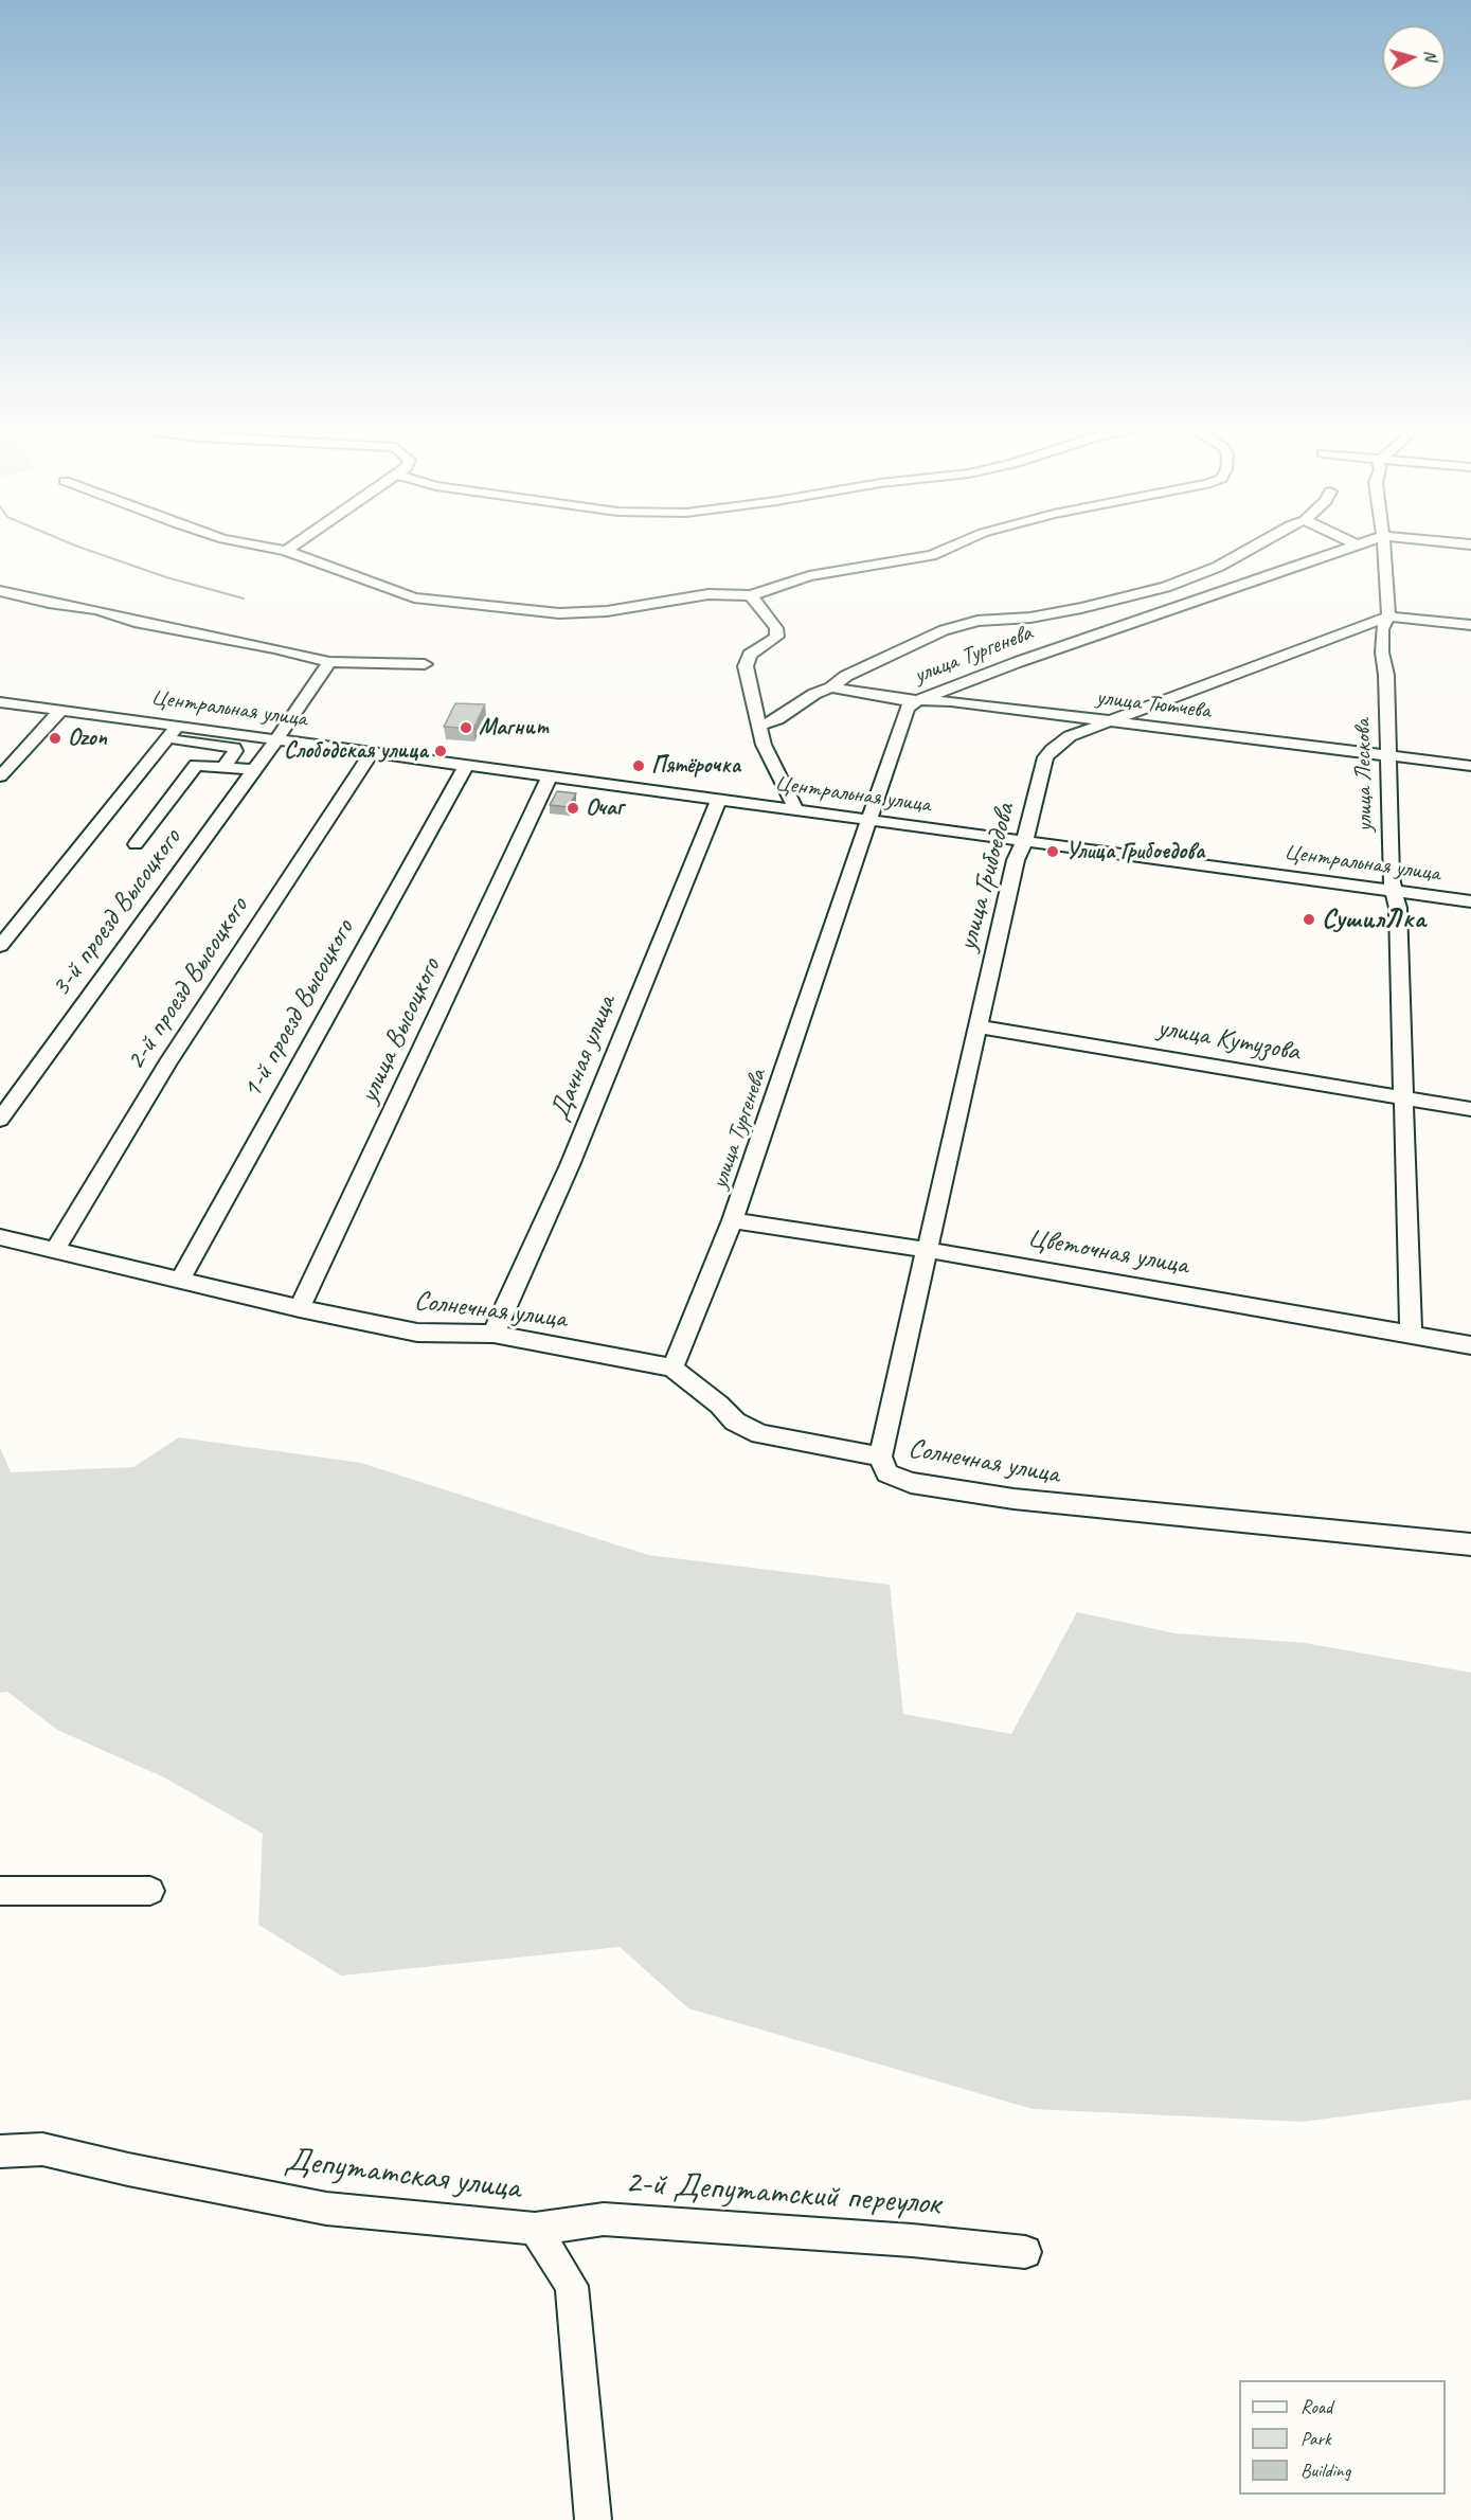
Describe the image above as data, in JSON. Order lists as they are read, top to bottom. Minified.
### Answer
{"streets":{"street":["улица Тургенева","улица Тютчева","Центральная улица","улица Лескова","улица Грибоедова","3-й проезд Высоцкого","2-й проезд Высоцкого","1-й проезд Высоцкого","улица Высоцкого","улица Кутузова","Дачная улица","Цветочная улица","Солнечная улица","Депутатская улица","2-й Депутатский переулок"]},"crossings":[["улица Тургенева","улица Тютчева"],["улица Тургенева","Центральная улица"],["улица Тургенева","Цветочная улица"],["улица Тургенева","Солнечная улица"],["улица Тютчева","улица Лескова"],["улица Тютчева","улица Грибоедова"],["Центральная улица","улица Лескова"],["Центральная улица","улица Грибоедова"],["Центральная улица","3-й проезд Высоцкого"],["Центральная улица","2-й проезд Высоцкого"],["Центральная улица","1-й проезд Высоцкого"],["Центральная улица","улица Высоцкого"],["Центральная улица","Дачная улица"],["улица Лескова","улица Грибоедова"],["улица Лескова","улица Кутузова"],["улица Лескова","Цветочная улица"],["улица Грибоедова","улица Кутузова"],["улица Грибоедова","Цветочная улица"],["улица Грибоедова","Солнечная улица"],["1-й проезд Высоцкого","Солнечная улица"],["улица Высоцкого","Солнечная улица"],["Дачная улица","Солнечная улица"],["Депутатская улица","2-й Депутатский переулок"]],"places":["Магнит","Ozon","Слободская улица","Пятёрочка","Очаг","Улица Грибоедова","СушилЛка"],"legend":["Road","Park","Building"],"north":"right"}
